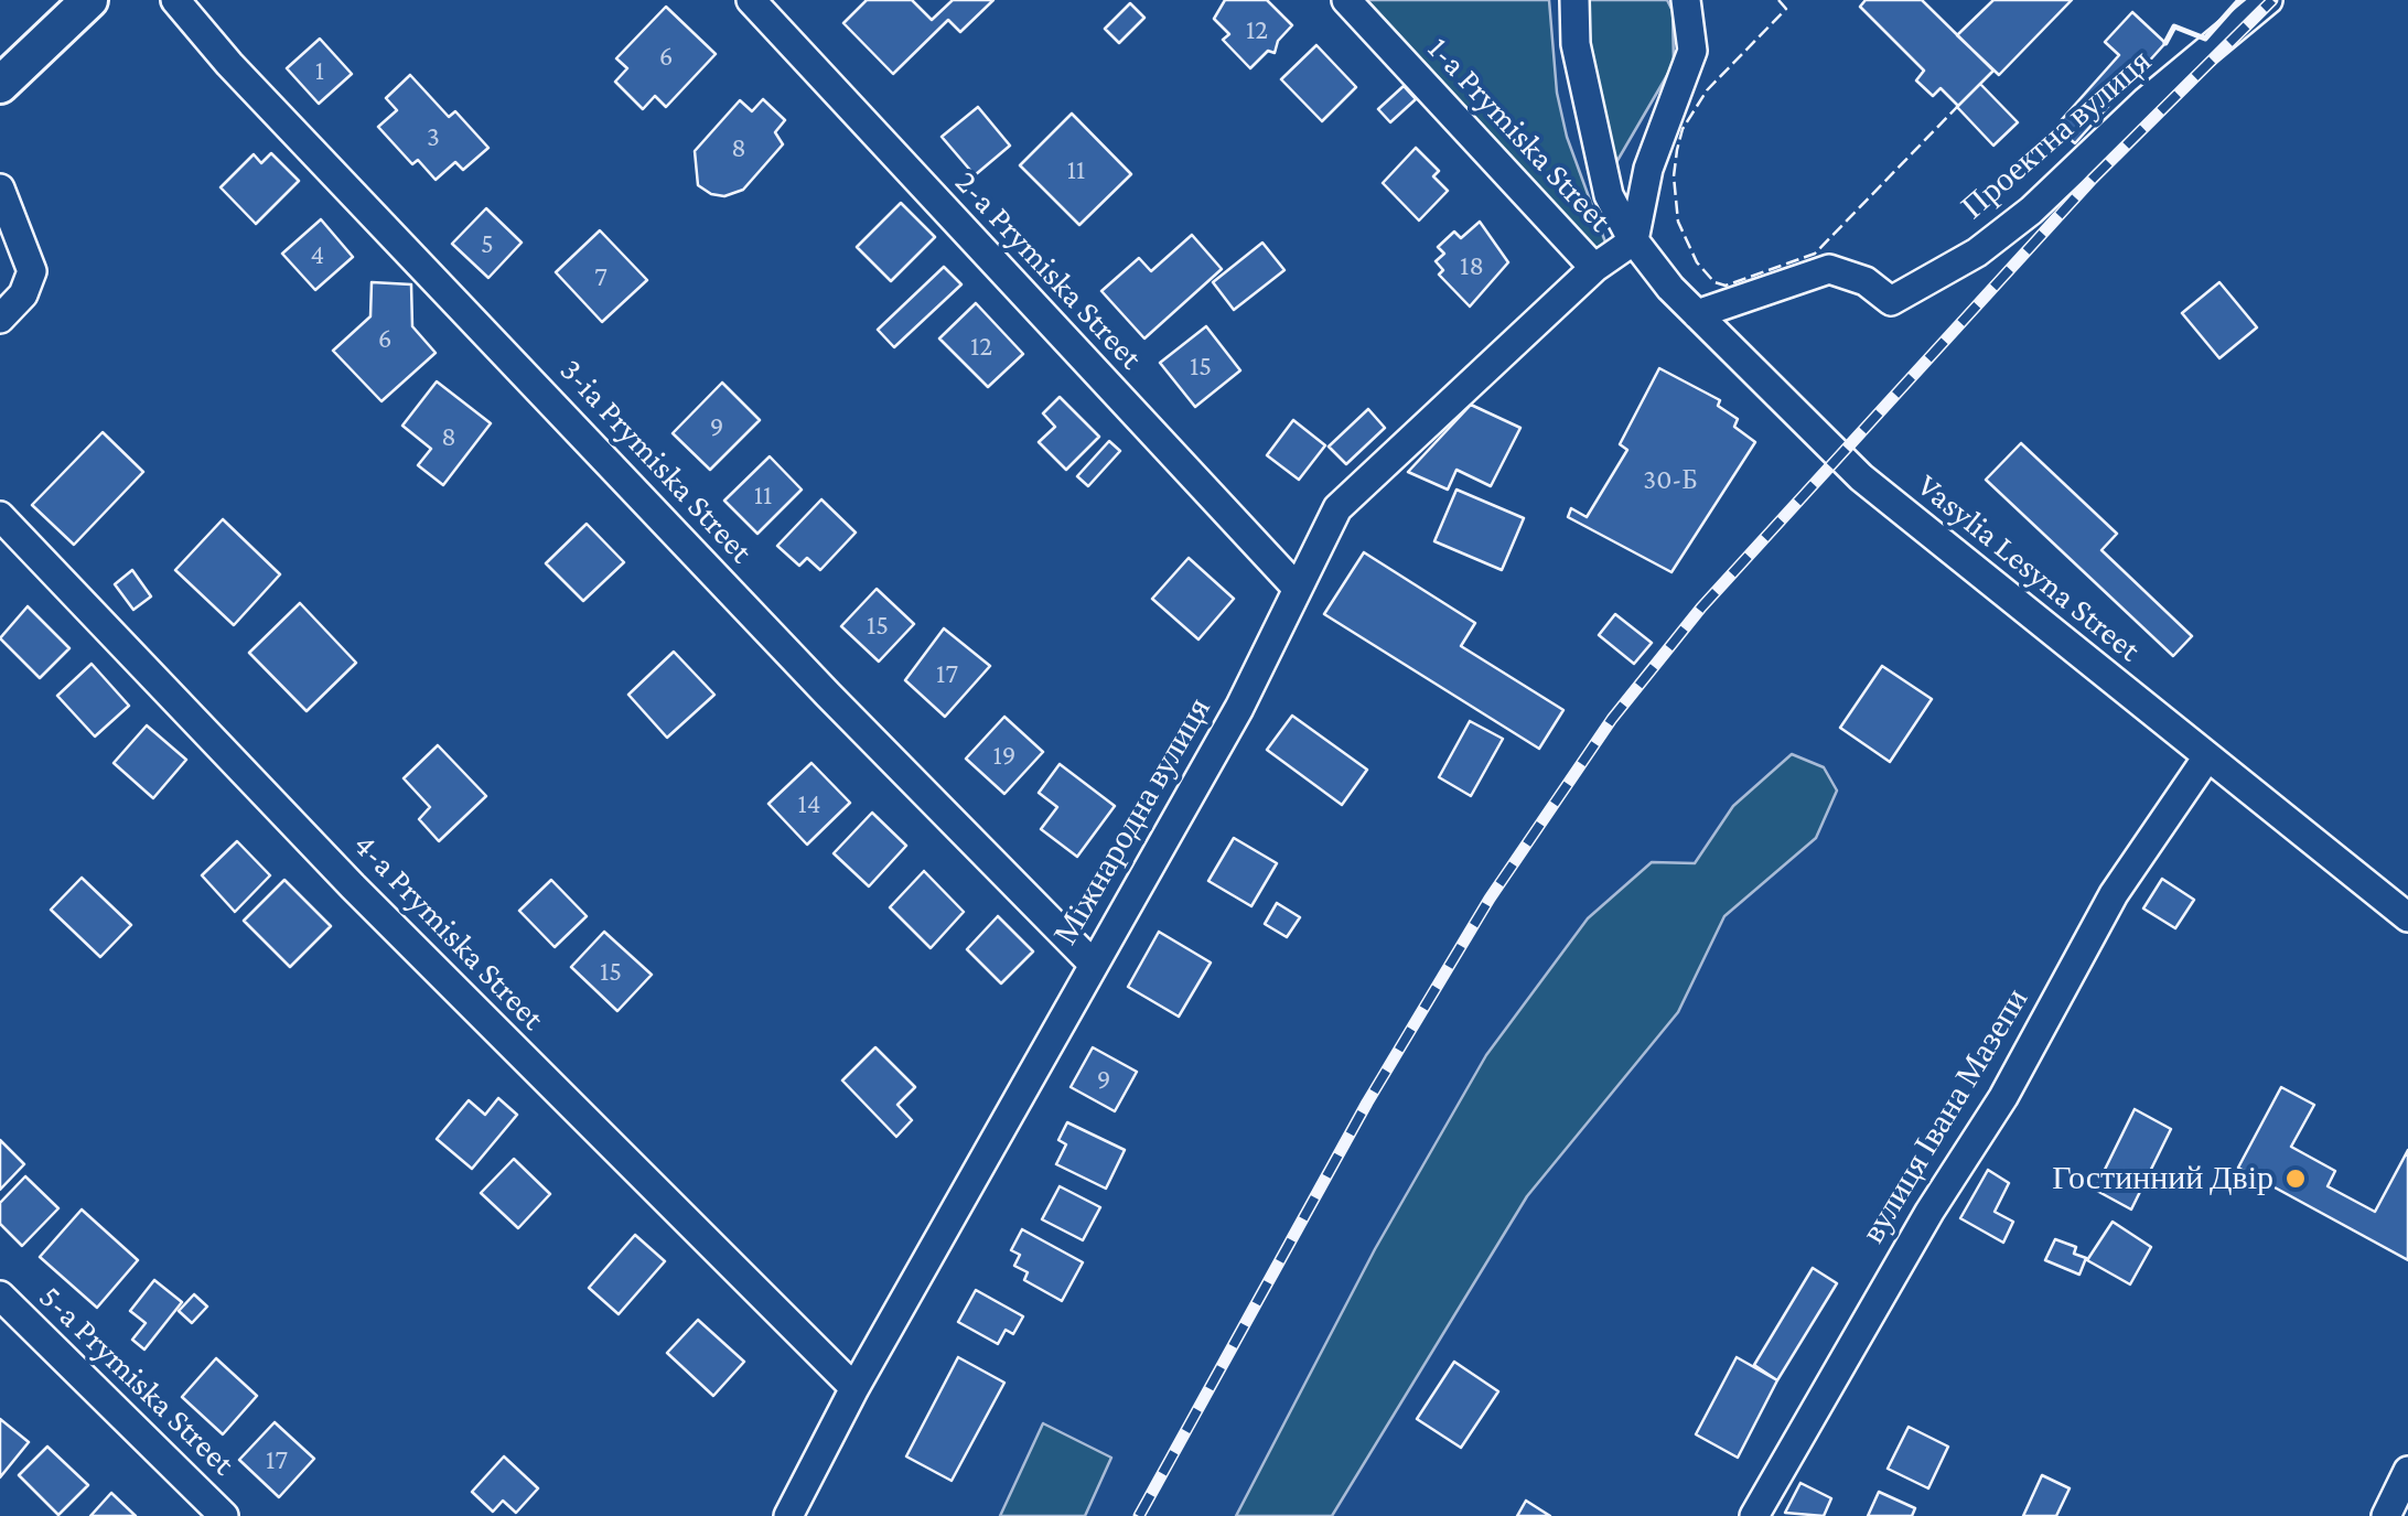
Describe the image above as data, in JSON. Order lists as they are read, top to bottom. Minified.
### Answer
{"streets":{"street":["1-a Prymiska Street","Проектна вулиця","2-a Prymiska Street","3-ia Prymiska Street","Vasylia Lesyna Street","Міжнародна вулиця","4-a Prymiska Street","вулиця Івана Мазепи","5-a Prymiska Street"]},"crossings":[["1-a Prymiska Street","Міжнародна вулиця"],["Проектна вулиця","Vasylia Lesyna Street"],["2-a Prymiska Street","Міжнародна вулиця"],["3-ia Prymiska Street","Міжнародна вулиця"],["Vasylia Lesyna Street","Міжнародна вулиця"],["Vasylia Lesyna Street","вулиця Івана Мазепи"],["Міжнародна вулиця","4-a Prymiska Street"]],"places":["Гостинний Двір"],"house_numbers":["12","6","1","3","8","11","5","4","18","7","6","12","15","9","8","30-Б","11","15","17","19","14","15","9","17"]}
